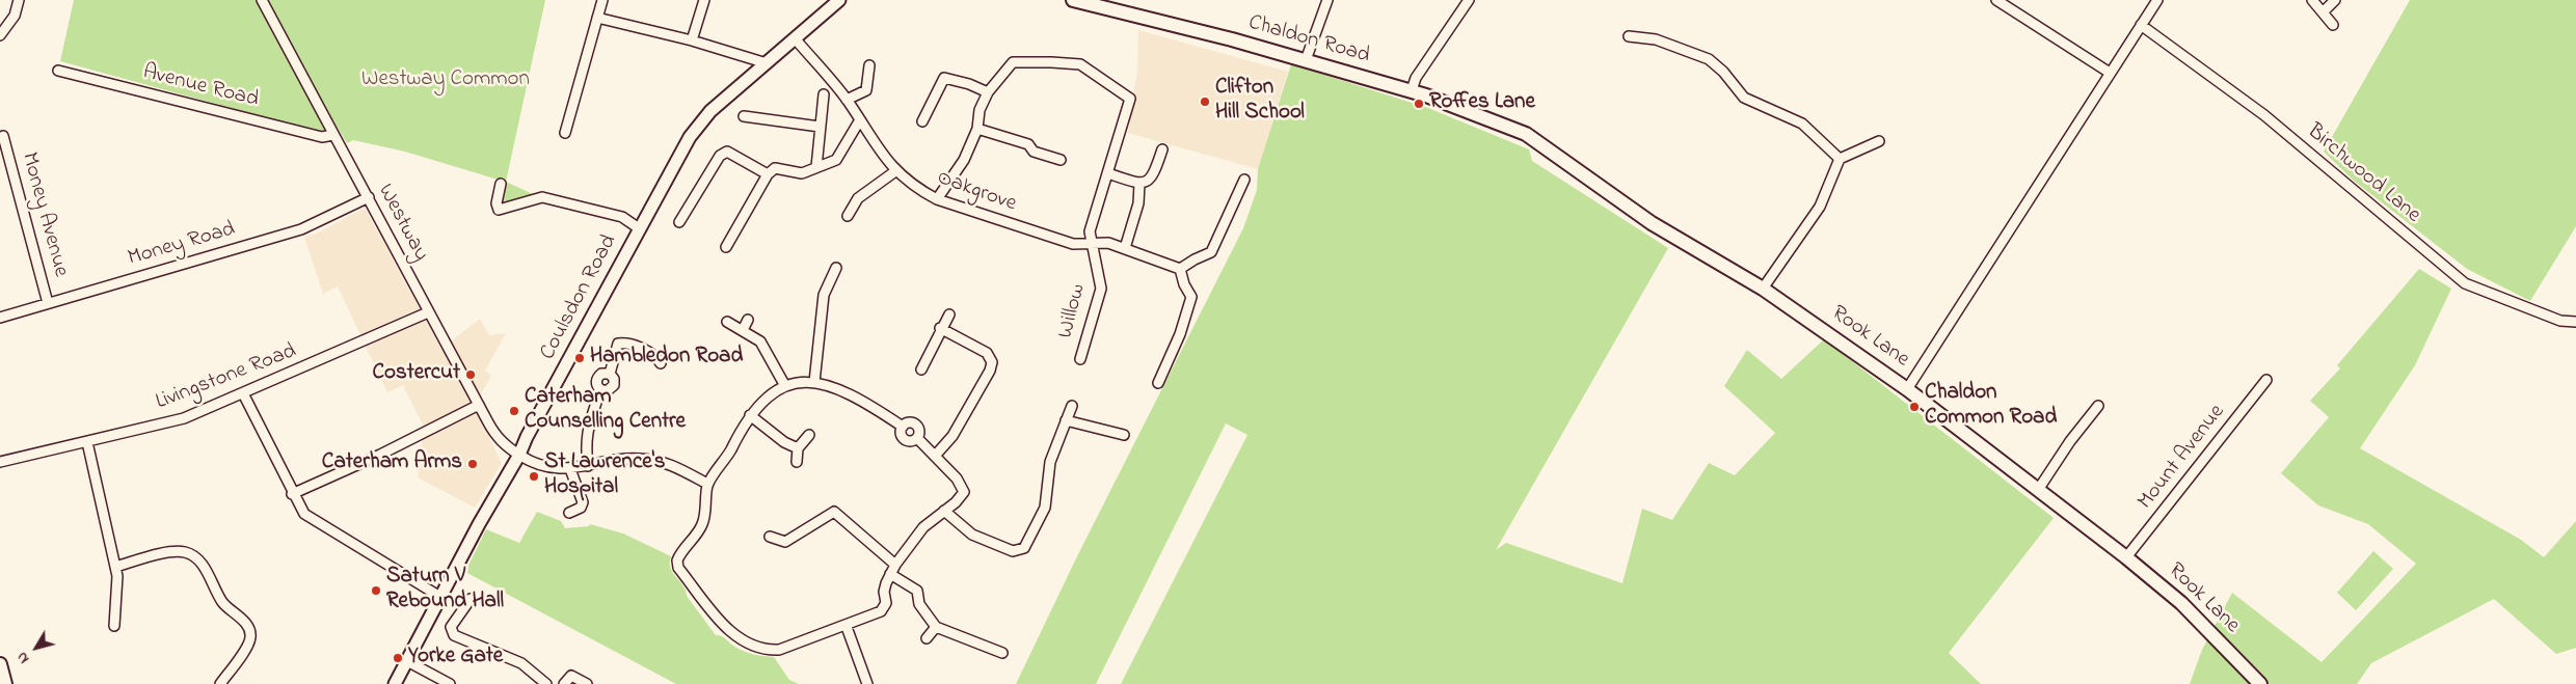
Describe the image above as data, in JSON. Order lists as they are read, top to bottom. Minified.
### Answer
{"streets":{"main road":["Chaldon Road","Rook Lane"],"street":["Avenue Road","Birchwood Lane","Oakgrove","Money Avenue","Westway","Money Road","Coulsdon Road","Willow","Livingstone Road","Mount Avenue"]},"crossings":[["Chaldon Road","Rook Lane"],["Avenue Road","Westway"],["Oakgrove","Coulsdon Road"],["Oakgrove","Willow"],["Money Avenue","Money Road"],["Westway","Money Road"],["Westway","Coulsdon Road"],["Westway","Livingstone Road"],["Rook Lane","Mount Avenue"]],"parks":["Westway Common"],"places":["Clifton Hill School","Roffes Lane","Hambledon Road","Costercut","Chaldon Common Road","Caterham Counselling Centre","Caterham Arms","St Lawrence's Hospital","Saturn V Rebound Hall","Yorke Gate"],"north":"bottom left"}
